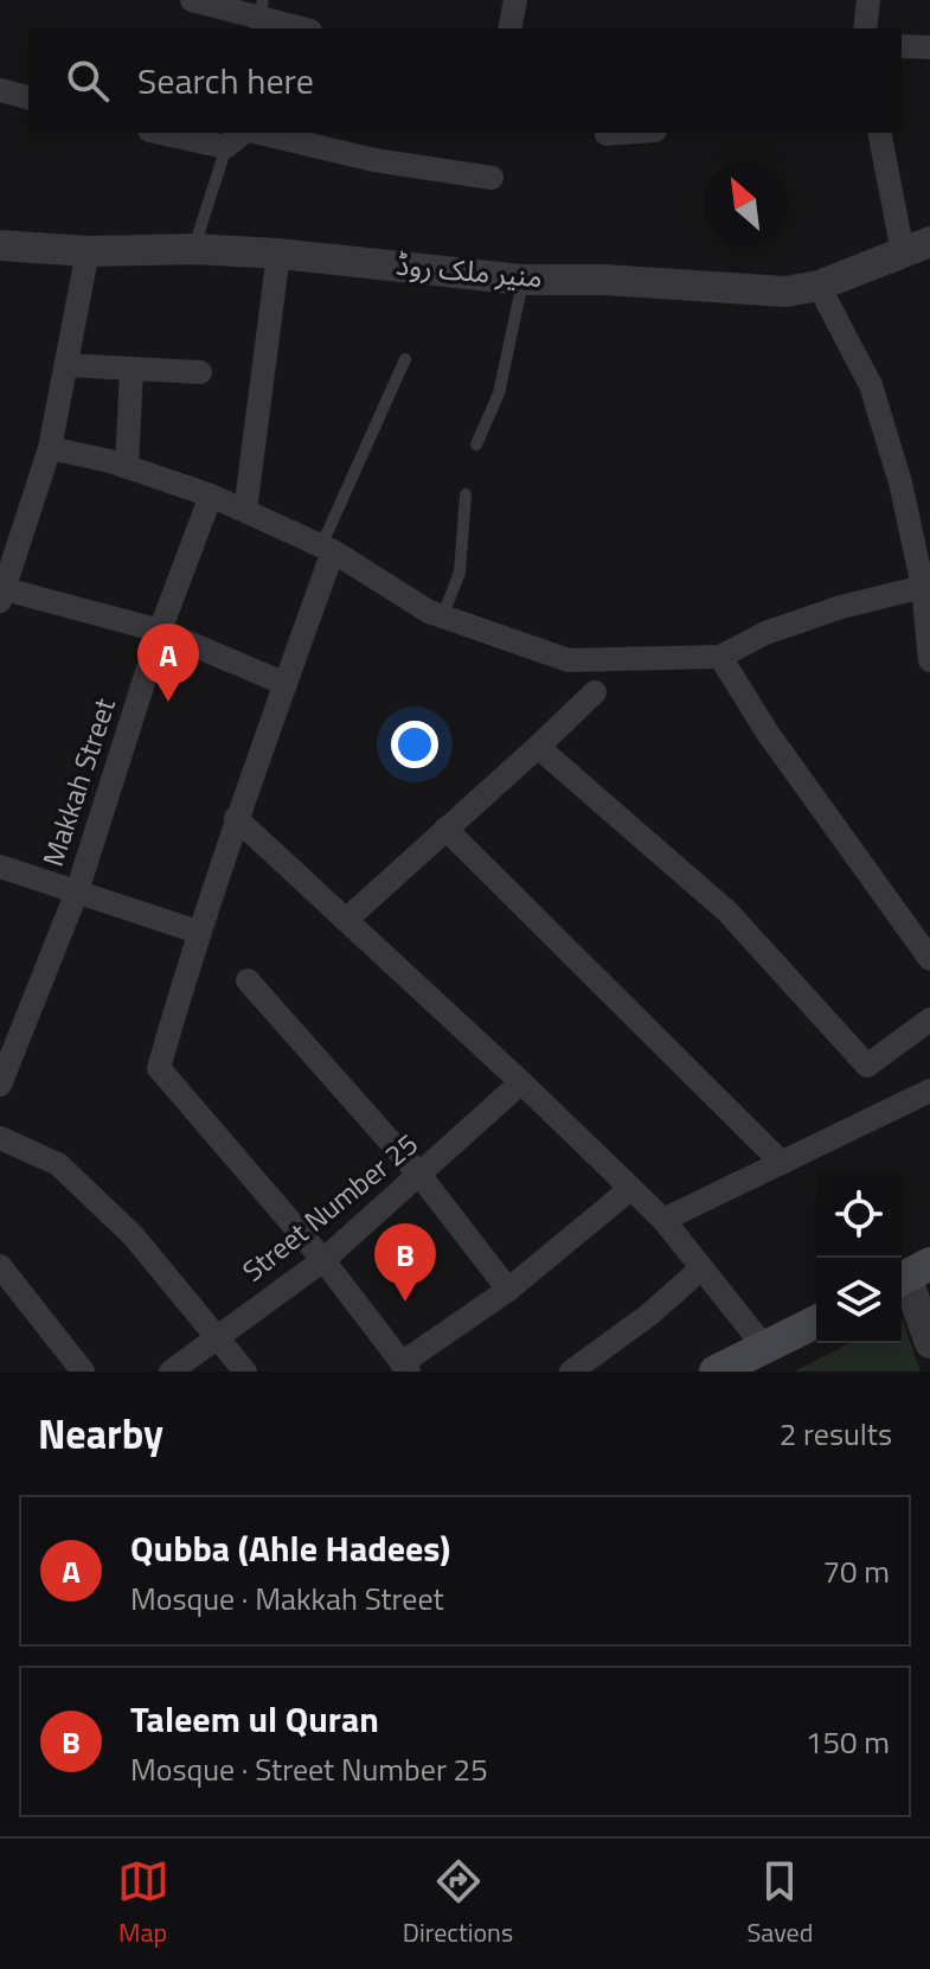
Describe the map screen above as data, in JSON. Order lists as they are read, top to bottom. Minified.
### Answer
{"streets":{"street":["منیر ملک روڈ","Makkah Street","Street Number 25"]},"north":"top left","page":{"search":"Search here","pins":["A","B"],"heading":["Nearby","2 results"],"list":[{"mark":"A","name":"Qubba (Ahle Hadees)","note":"Mosque · Makkah Street","value":"70 m"},{"mark":"B","name":"Taleem ul Quran","note":"Mosque · Street Number 25","value":"150 m"}],"nav":["Map","Directions","Saved"]}}
